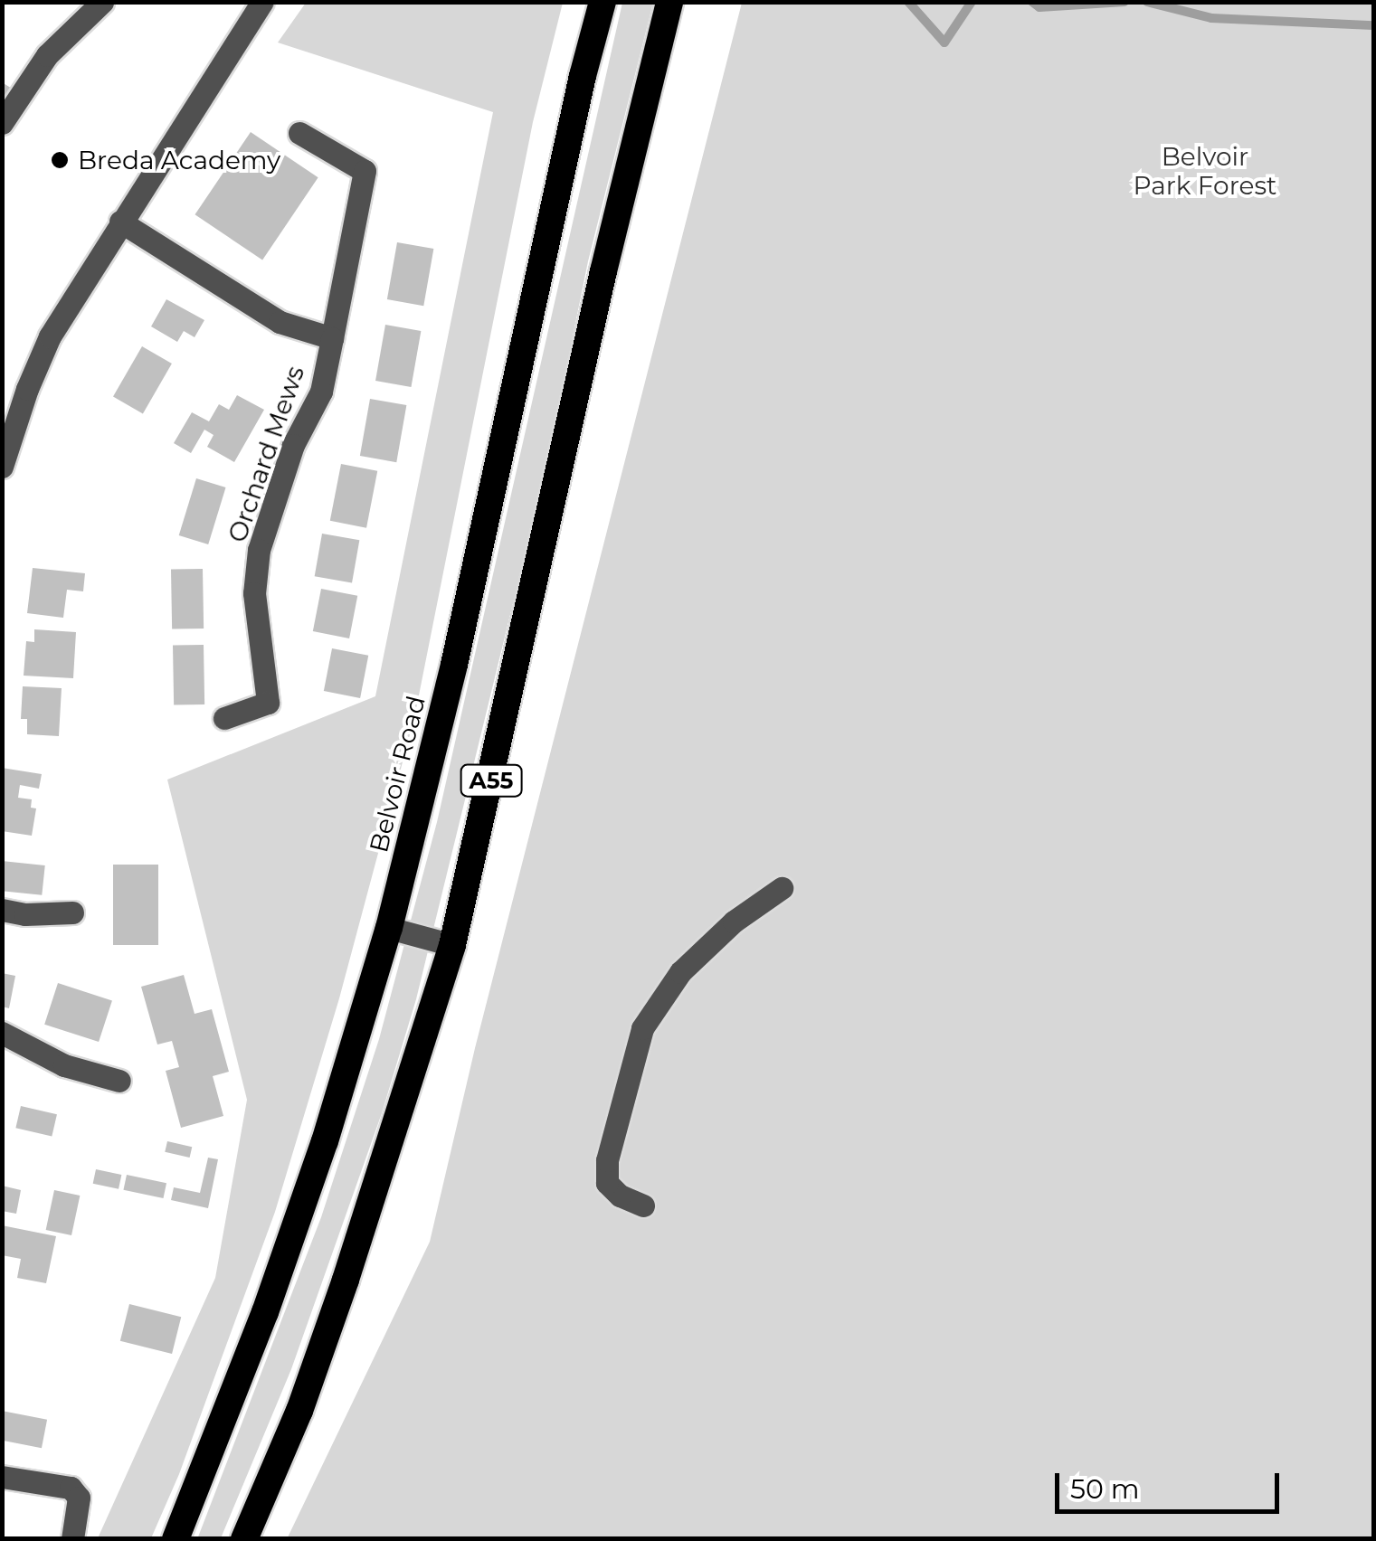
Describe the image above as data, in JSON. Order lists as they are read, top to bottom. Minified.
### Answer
{"streets":{"highway":["Belvoir Road","A55"],"street":["Orchard Mews"]},"parks":["Belvoir Park Forest"],"places":["Breda Academy"],"scale_bar":"50 m"}
